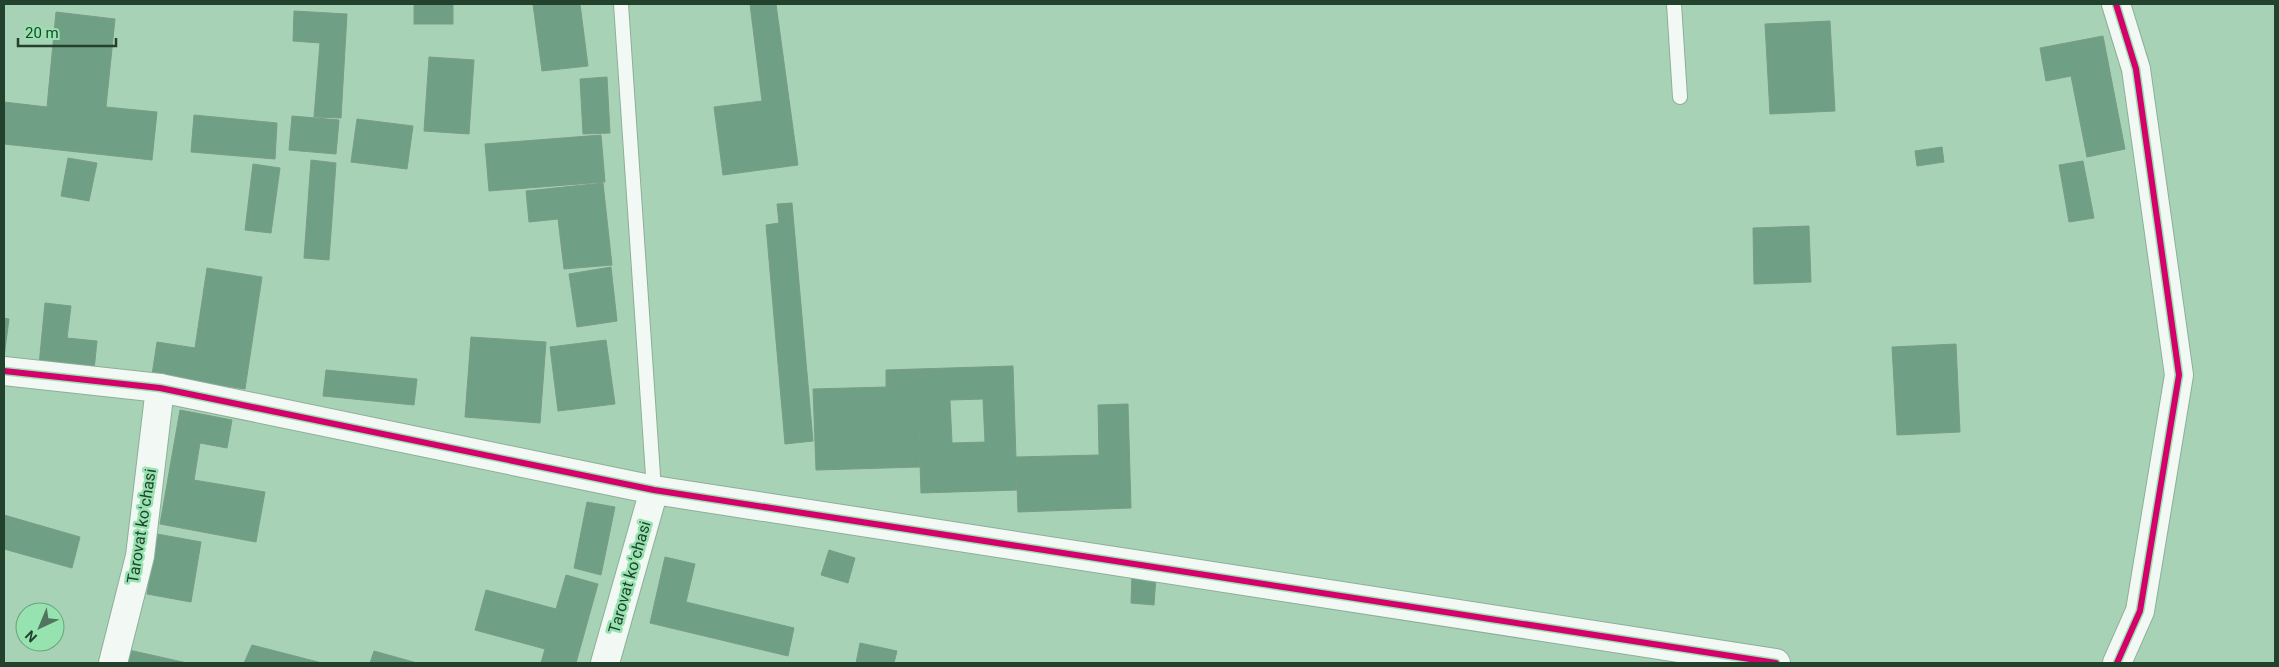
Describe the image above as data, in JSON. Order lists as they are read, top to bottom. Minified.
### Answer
{"streets":{"street":["Tarovat koʻchasi"]},"scale_bar":"20 m","north":"bottom left"}
